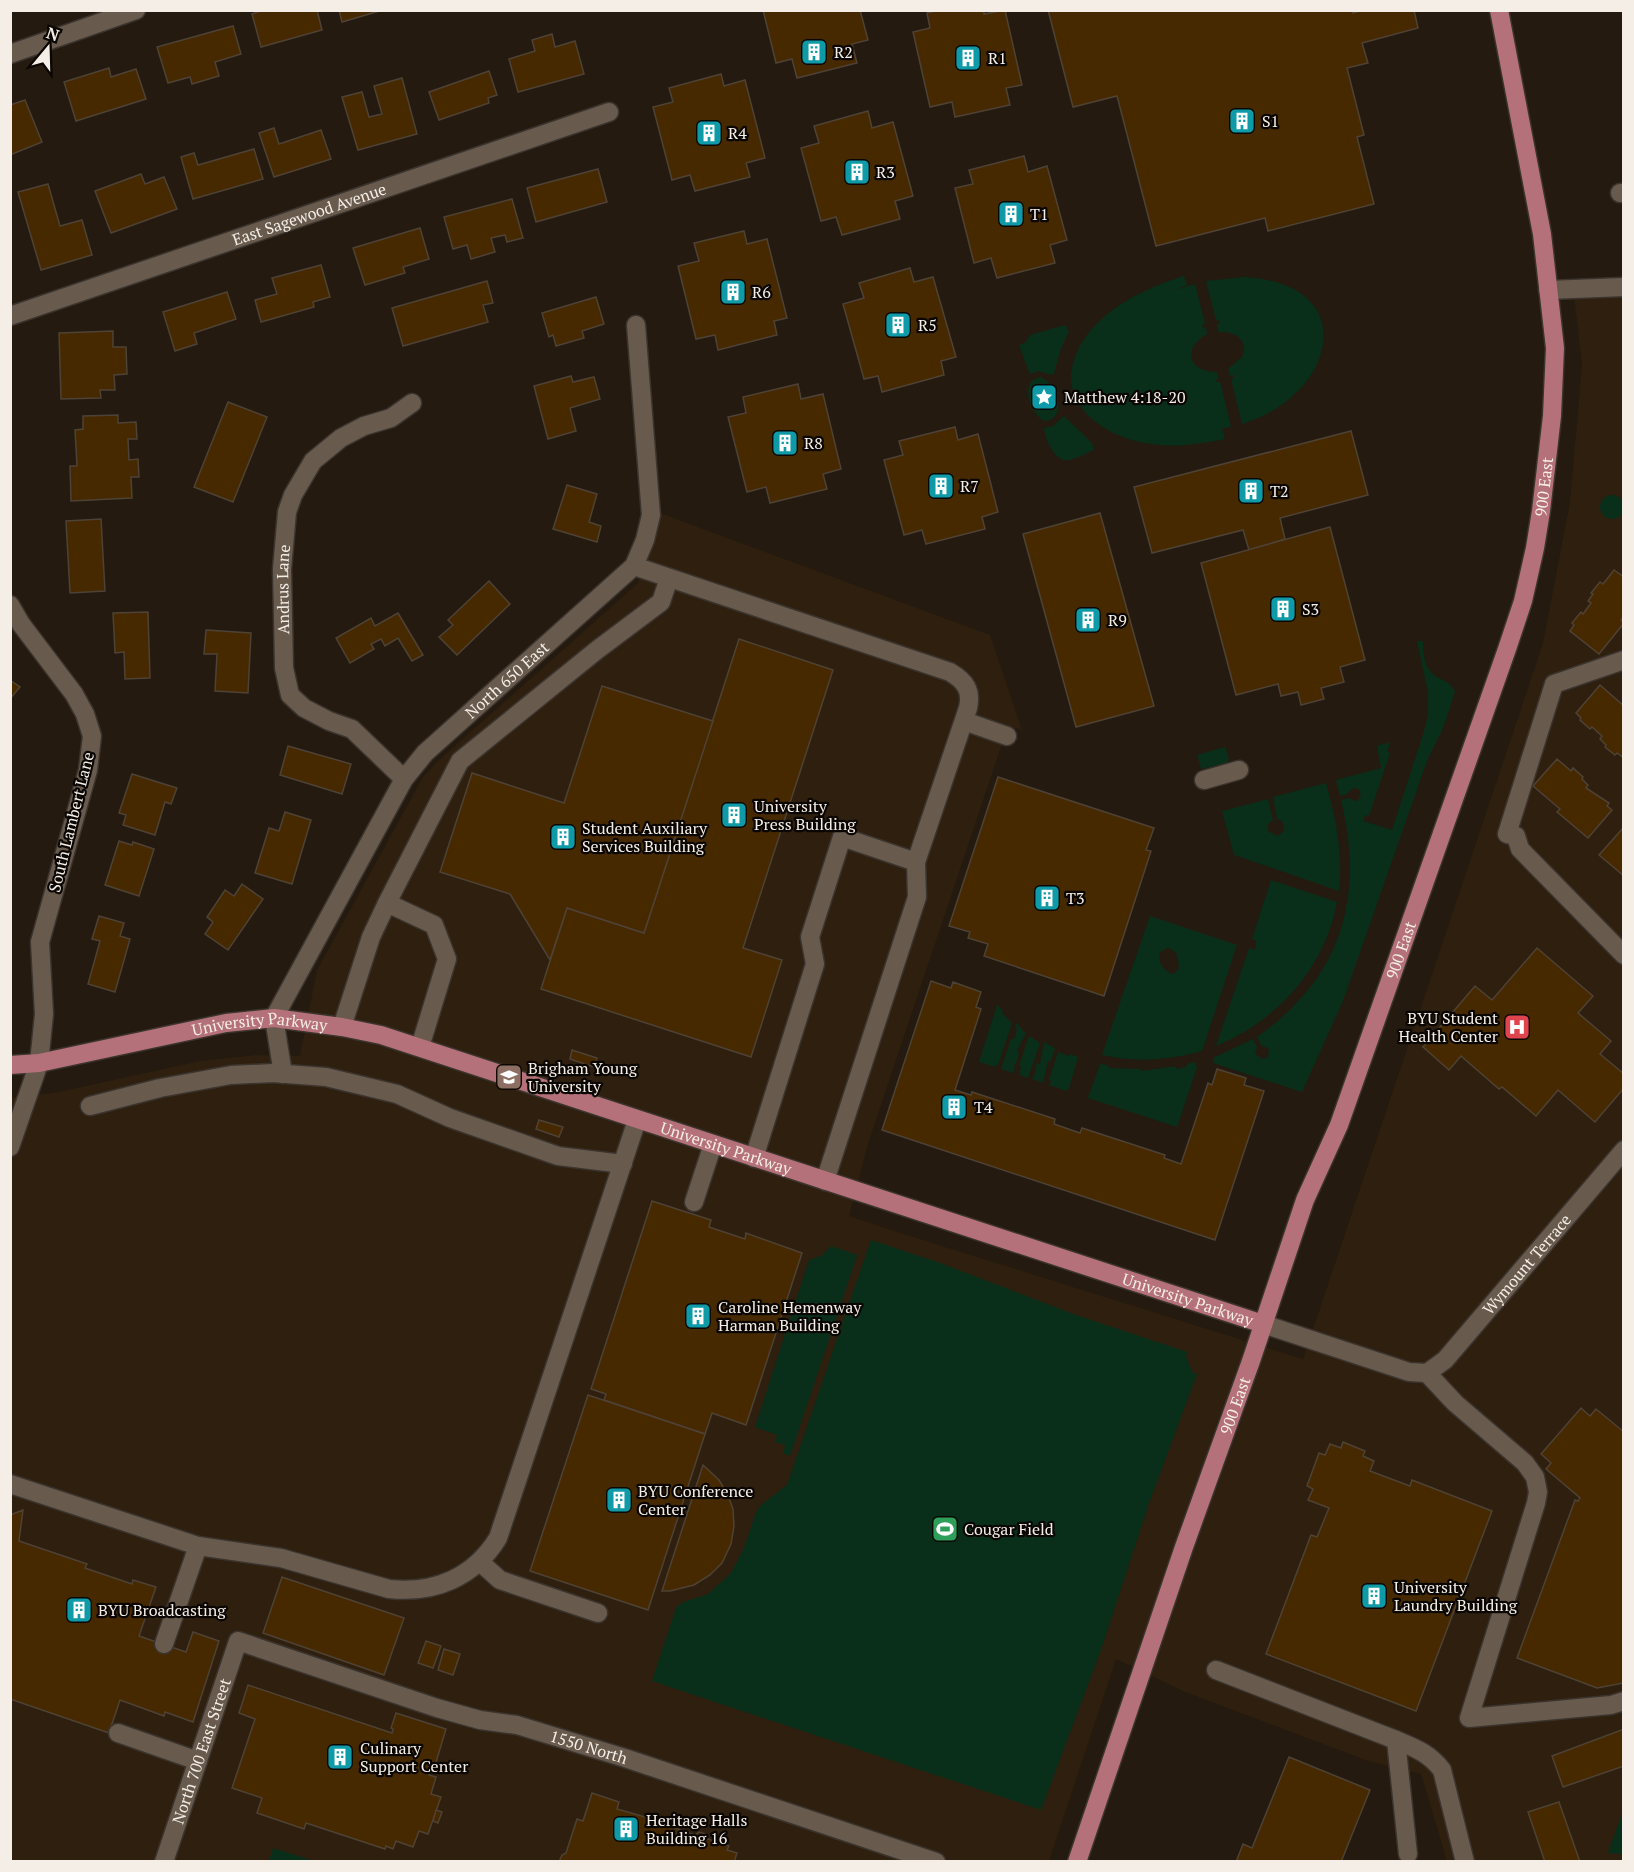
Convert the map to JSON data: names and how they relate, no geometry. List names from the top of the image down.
{
  "streets": {
    "main road": ["900 East", "University Parkway"],
    "street": [
      "East Sagewood Avenue",
      "Andrus Lane",
      "North 650 East",
      "South Lambert Lane",
      "Wymount Terrace",
      "1550 North",
      "North 700 East Street"
    ]
  },
  "crossings": [
    ["900 East", "University Parkway"],
    ["Andrus Lane", "North 650 East"],
    ["North 650 East", "University Parkway"],
    ["South Lambert Lane", "University Parkway"],
    ["University Parkway", "Wymount Terrace"],
    ["1550 North", "North 700 East Street"]
  ],
  "places": {
    "building": [
      "R2",
      "R1",
      "S1",
      "R4",
      "R3",
      "T1",
      "R6",
      "R5",
      "R8",
      "R7",
      "T2",
      "S3",
      "R9",
      "University Press Building",
      "Student Auxiliary Services Building",
      "T3",
      "T4",
      "Caroline Hemenway Harman Building",
      "BYU Conference Center",
      "University Laundry Building",
      "BYU Broadcasting",
      "Culinary Support Center",
      "Heritage Halls Building 16"
    ],
    "place": ["Matthew 4:18-20"],
    "hospital": ["BYU Student Health Center"],
    "school or university": ["Brigham Young University"],
    "sports": ["Cougar Field"]
  },
  "north": "top"
}
